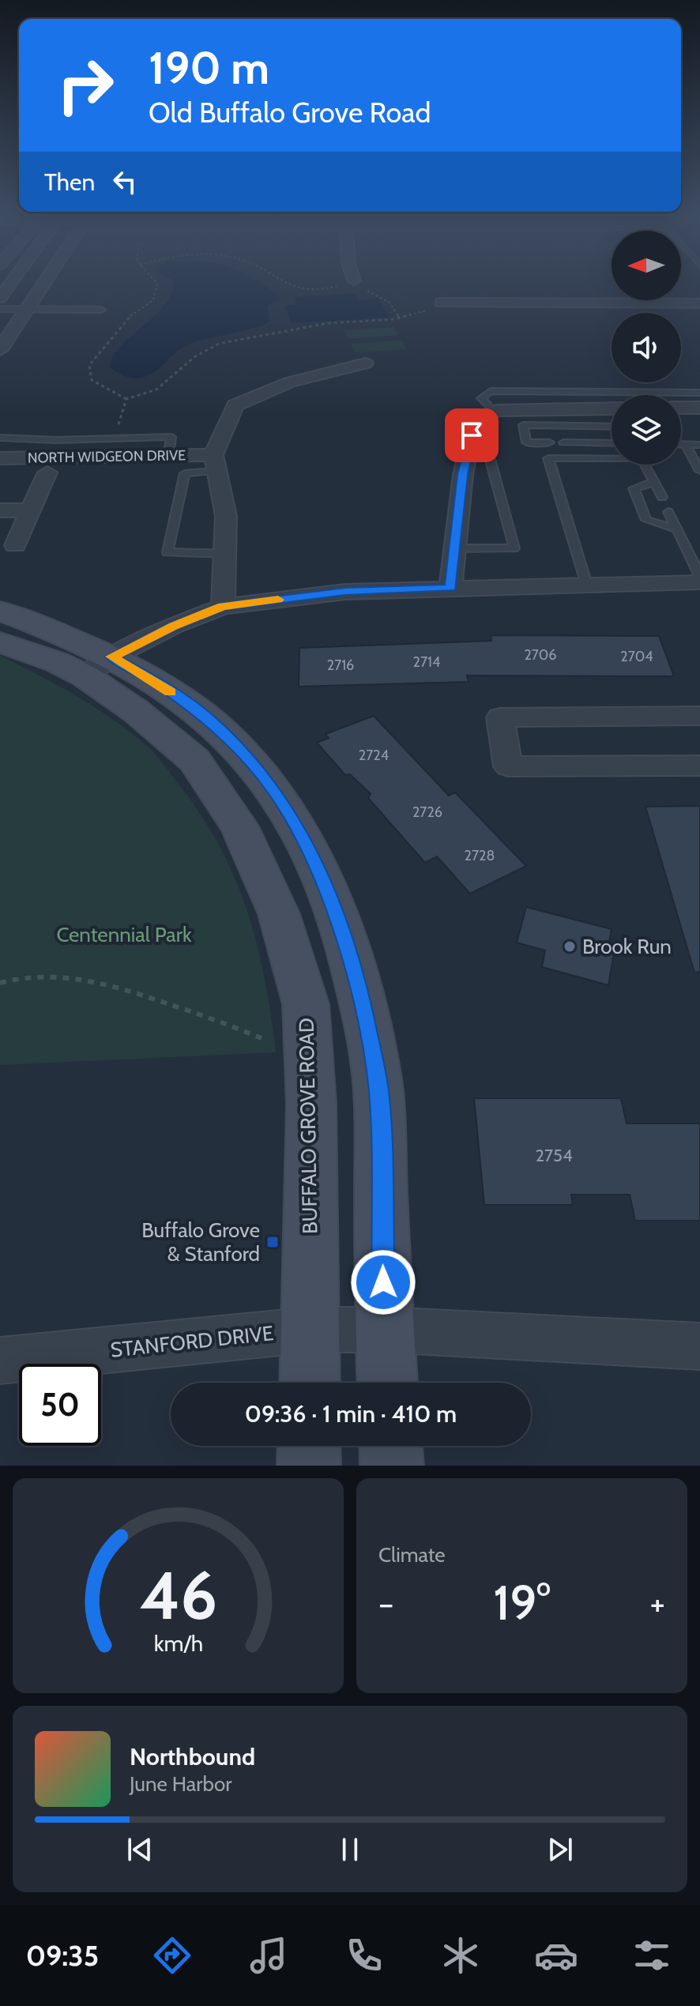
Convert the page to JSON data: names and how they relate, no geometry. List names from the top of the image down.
{
  "streets": {
    "main road": ["BUFFALO GROVE ROAD"],
    "street": ["NORTH WIDGEON DRIVE", "STANFORD DRIVE"]
  },
  "crossings": [
    ["BUFFALO GROVE ROAD", "STANFORD DRIVE"]
  ],
  "parks": ["Centennial Park"],
  "places": {
    "other": ["Brook Run"],
    "transit": ["Buffalo Grove & Stanford"]
  },
  "house_numbers": [
    "2706",
    "2704",
    "2714",
    "2716",
    "2724",
    "2726",
    "2728",
    "2754"
  ],
  "north": "left",
  "page": {
    "turn": ["190 m", "Old Buffalo Grove Road"],
    "then": "Then",
    "limit": "50",
    "trip": "09:36 · 1 min · 410 m",
    "tile": "Climate",
    "heat": ["−", "19°", "+"],
    "song": ["Northbound", "June Harbor"],
    "tabs": "09:35",
    "gauge": ["46", "km/h"]
  }
}
